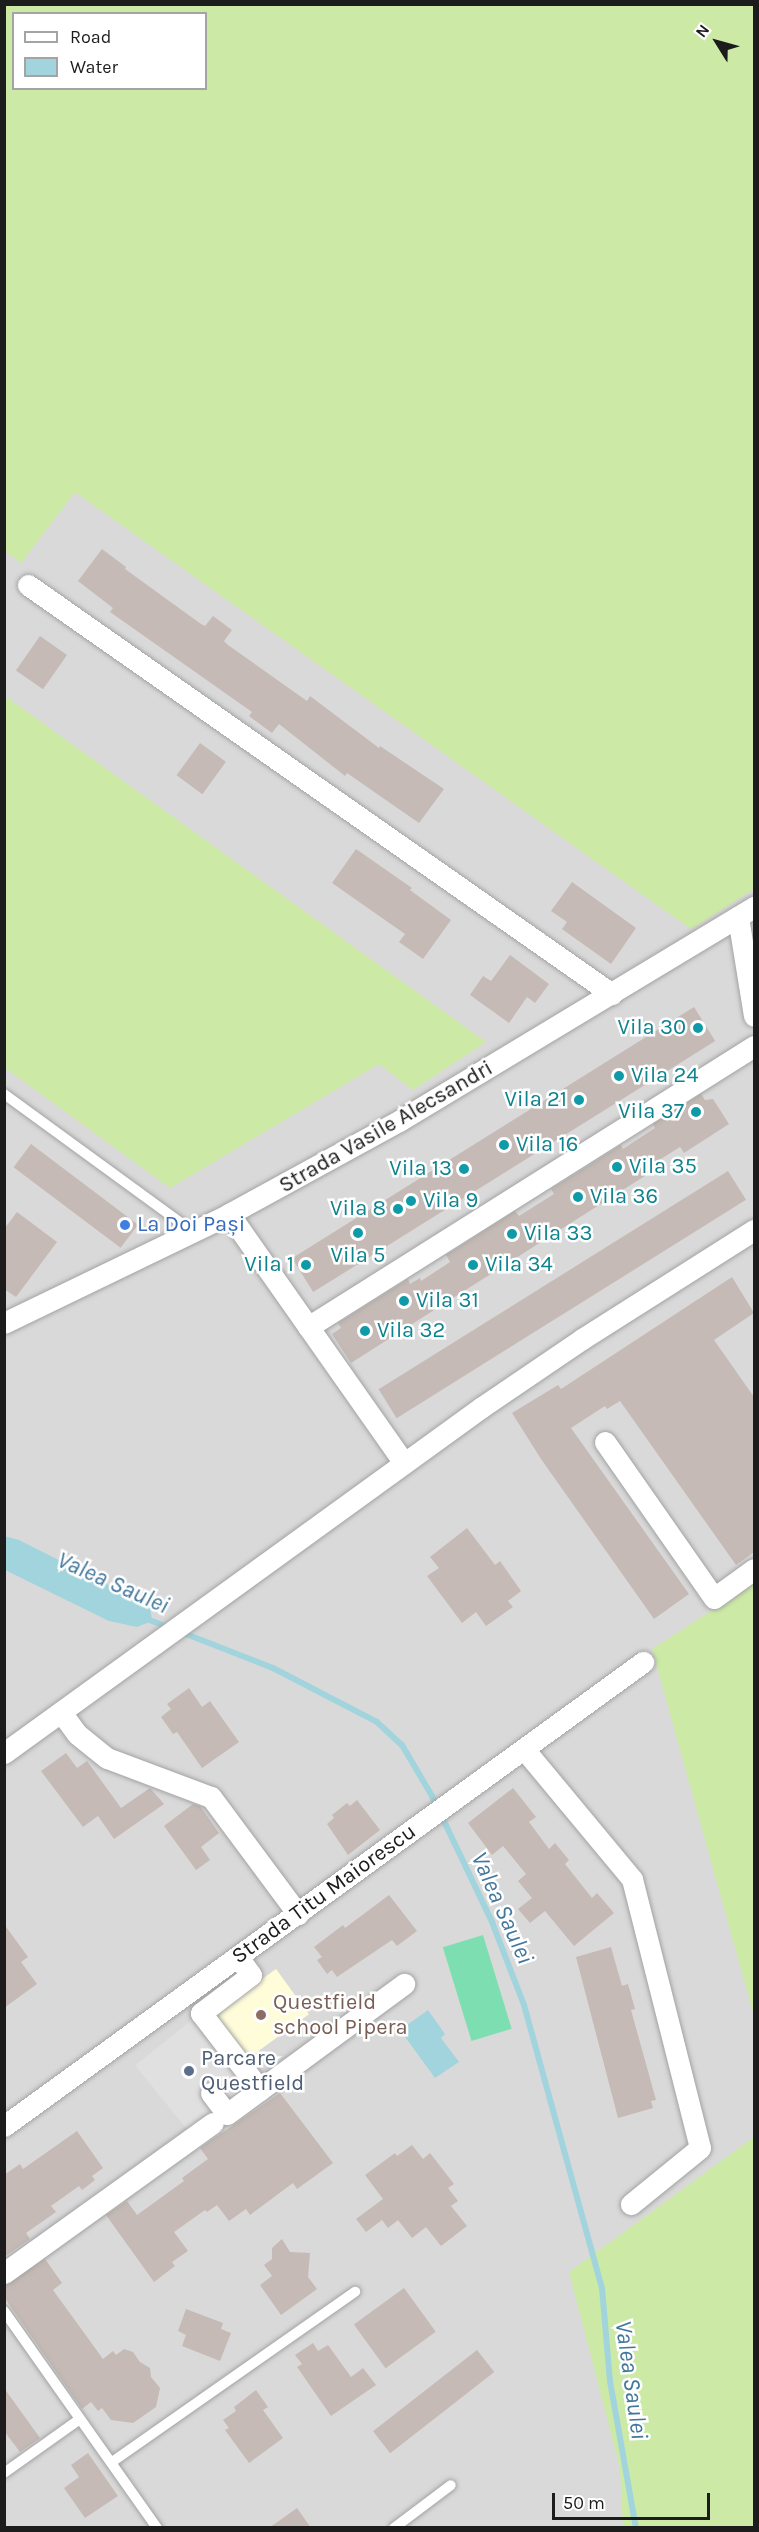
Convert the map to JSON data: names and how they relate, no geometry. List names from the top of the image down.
{
  "streets": {
    "street": ["Strada Vasile Alecsandri", "Strada Titu Maiorescu"]
  },
  "water": ["Valea Saulei"],
  "places": [
    "Vila 30",
    "Vila 24",
    "Vila 21",
    "Vila 37",
    "Vila 16",
    "Vila 35",
    "Vila 13",
    "Vila 36",
    "Vila 9",
    "Vila 8",
    "La Doi Pași",
    "Vila 5",
    "Vila 33",
    "Vila 1",
    "Vila 34",
    "Vila 31",
    "Vila 32",
    "Questfield school Pipera",
    "Parcare Questfield"
  ],
  "legend": ["Road", "Water"],
  "scale_bar": "50 m",
  "north": "top left"
}
